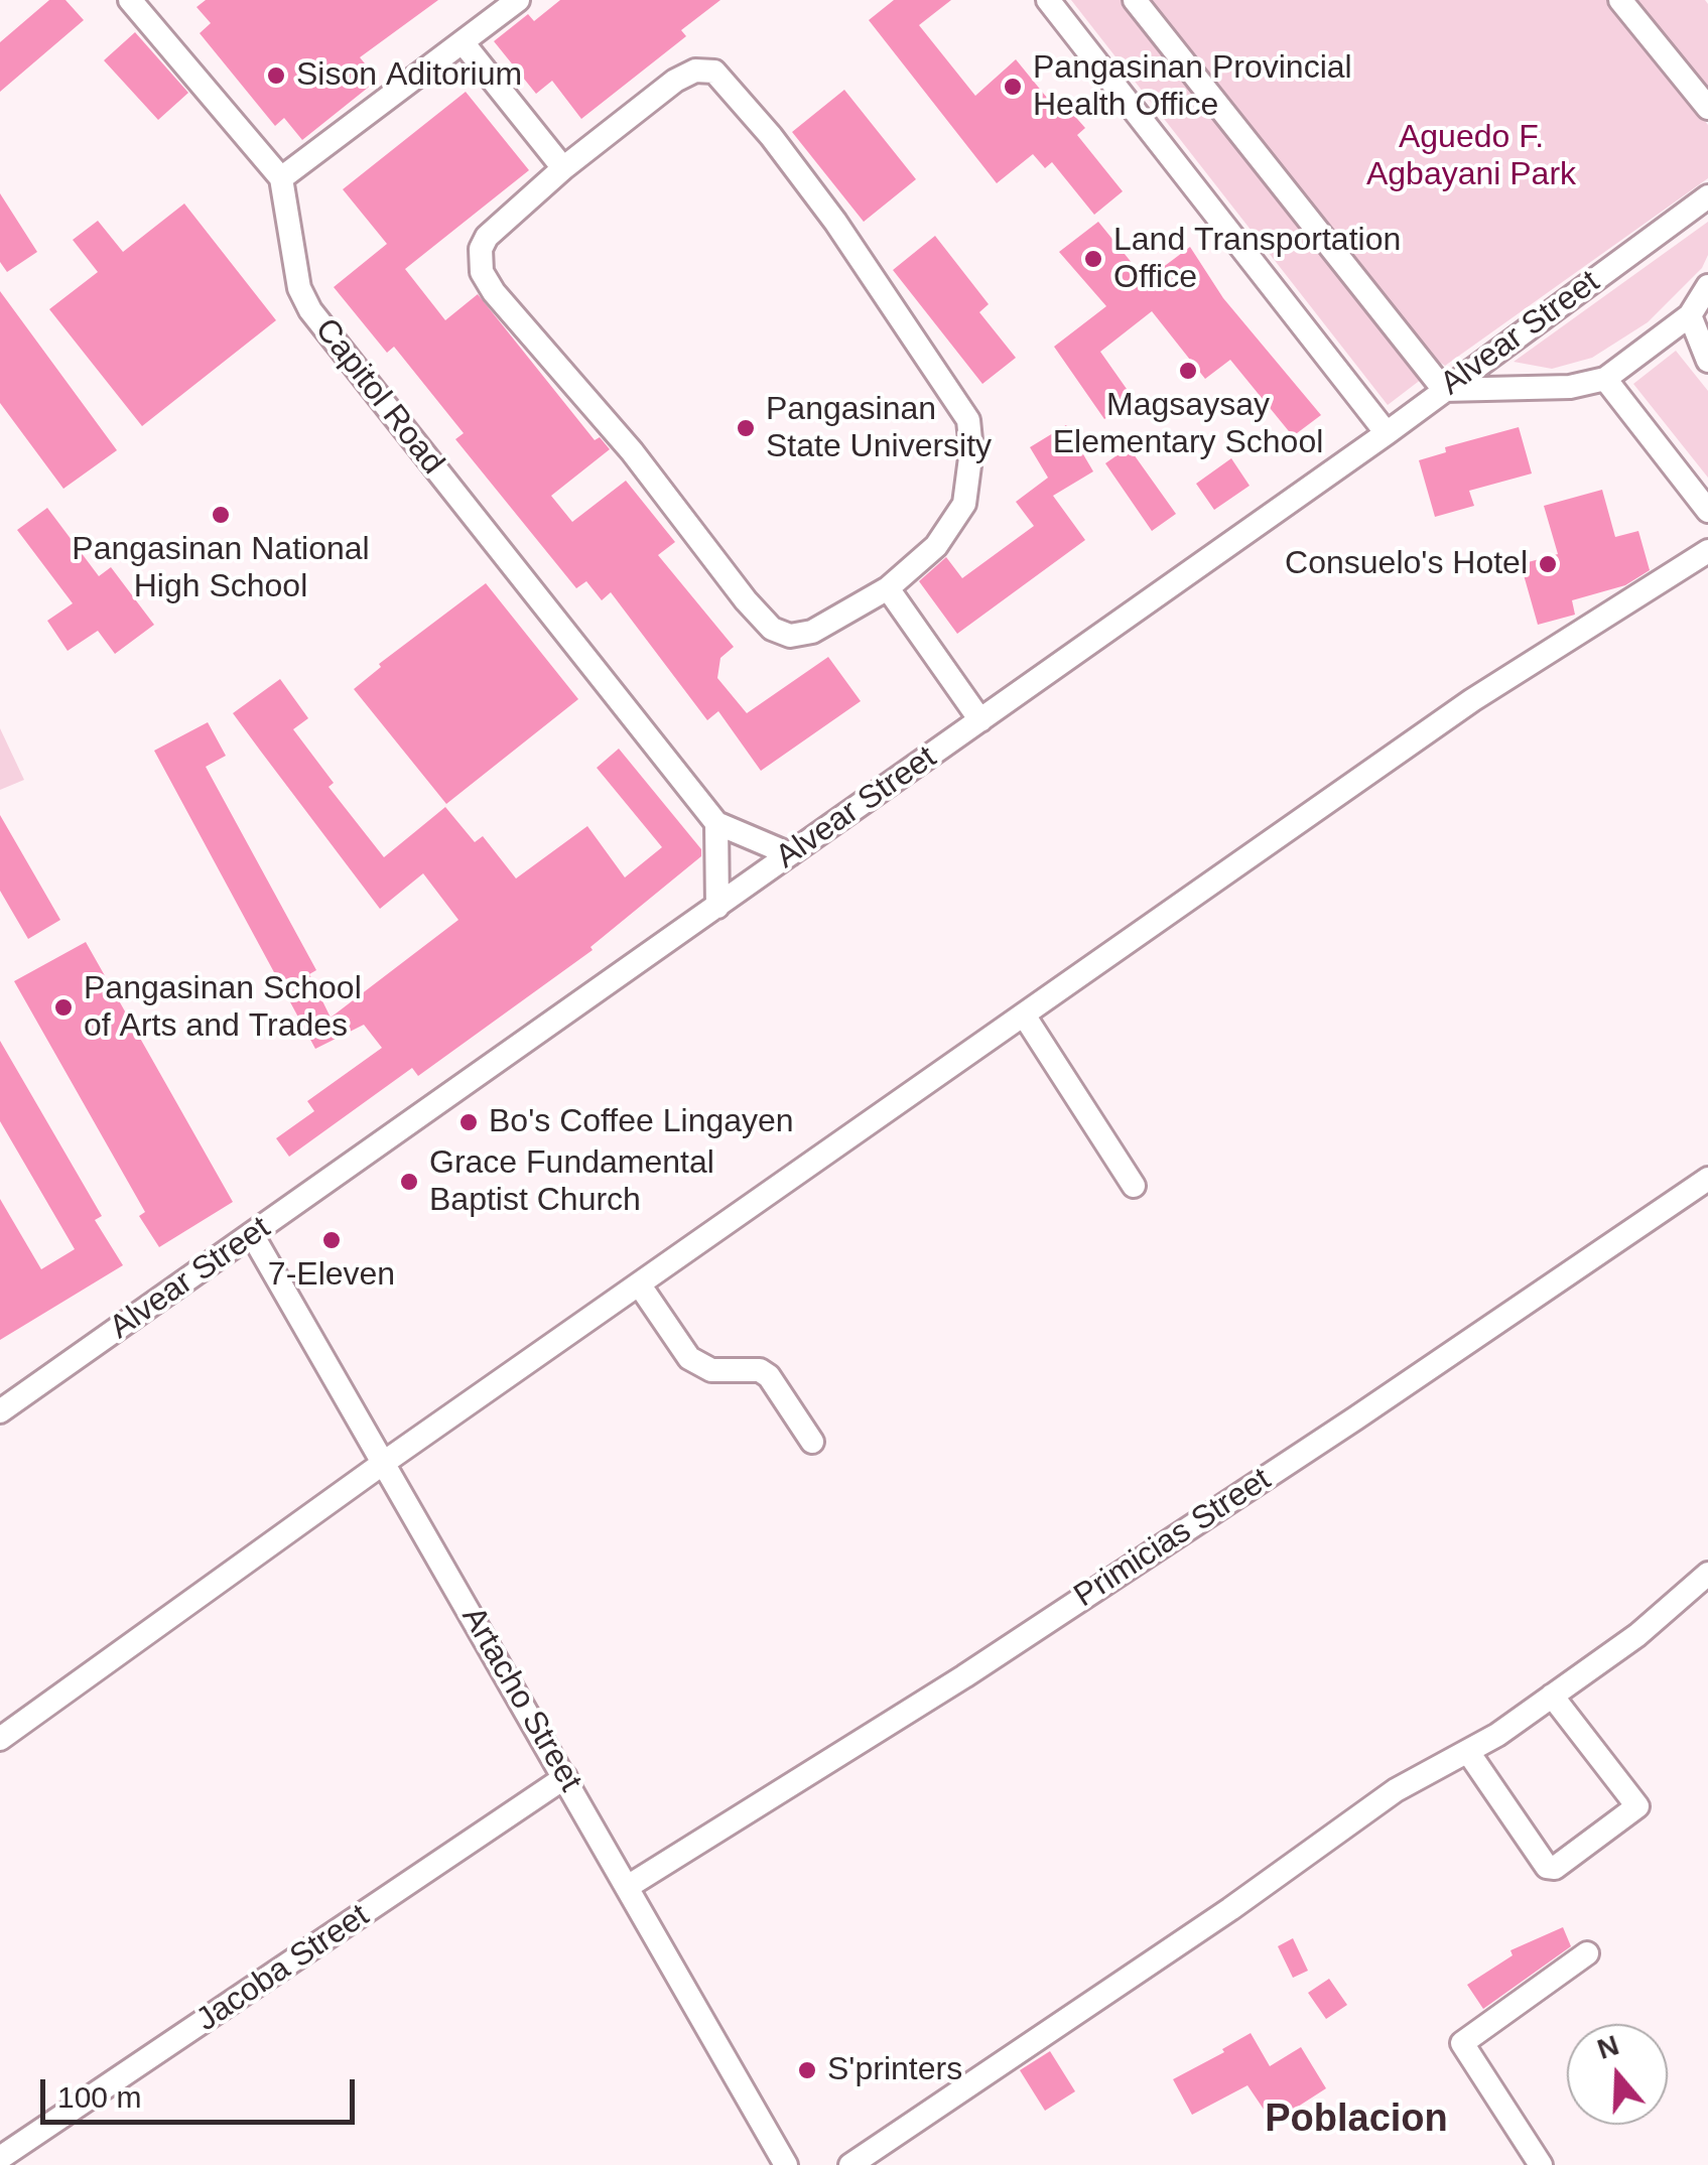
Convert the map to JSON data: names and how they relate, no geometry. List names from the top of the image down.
{
  "streets": {
    "street": [
      "Alvear Street",
      "Capitol Road",
      "Primicias Street",
      "Artacho Street",
      "Jacoba Street"
    ]
  },
  "crossings": [
    ["Alvear Street", "Capitol Road"],
    ["Alvear Street", "Artacho Street"],
    ["Primicias Street", "Artacho Street"],
    ["Artacho Street", "Jacoba Street"]
  ],
  "districts": ["Poblacion"],
  "parks": ["Aguedo F. Agbayani Park"],
  "places": [
    "Sison Aditorium",
    "Pangasinan Provincial Health Office",
    "Land Transportation Office",
    "Magsaysay Elementary School",
    "Pangasinan State University",
    "Pangasinan National High School",
    "Consuelo's Hotel",
    "Pangasinan School of Arts and Trades",
    "Bo's Coffee Lingayen",
    "Grace Fundamental Baptist Church",
    "7-Eleven",
    "S'printers"
  ],
  "scale_bar": "100 m",
  "north": "top"
}
